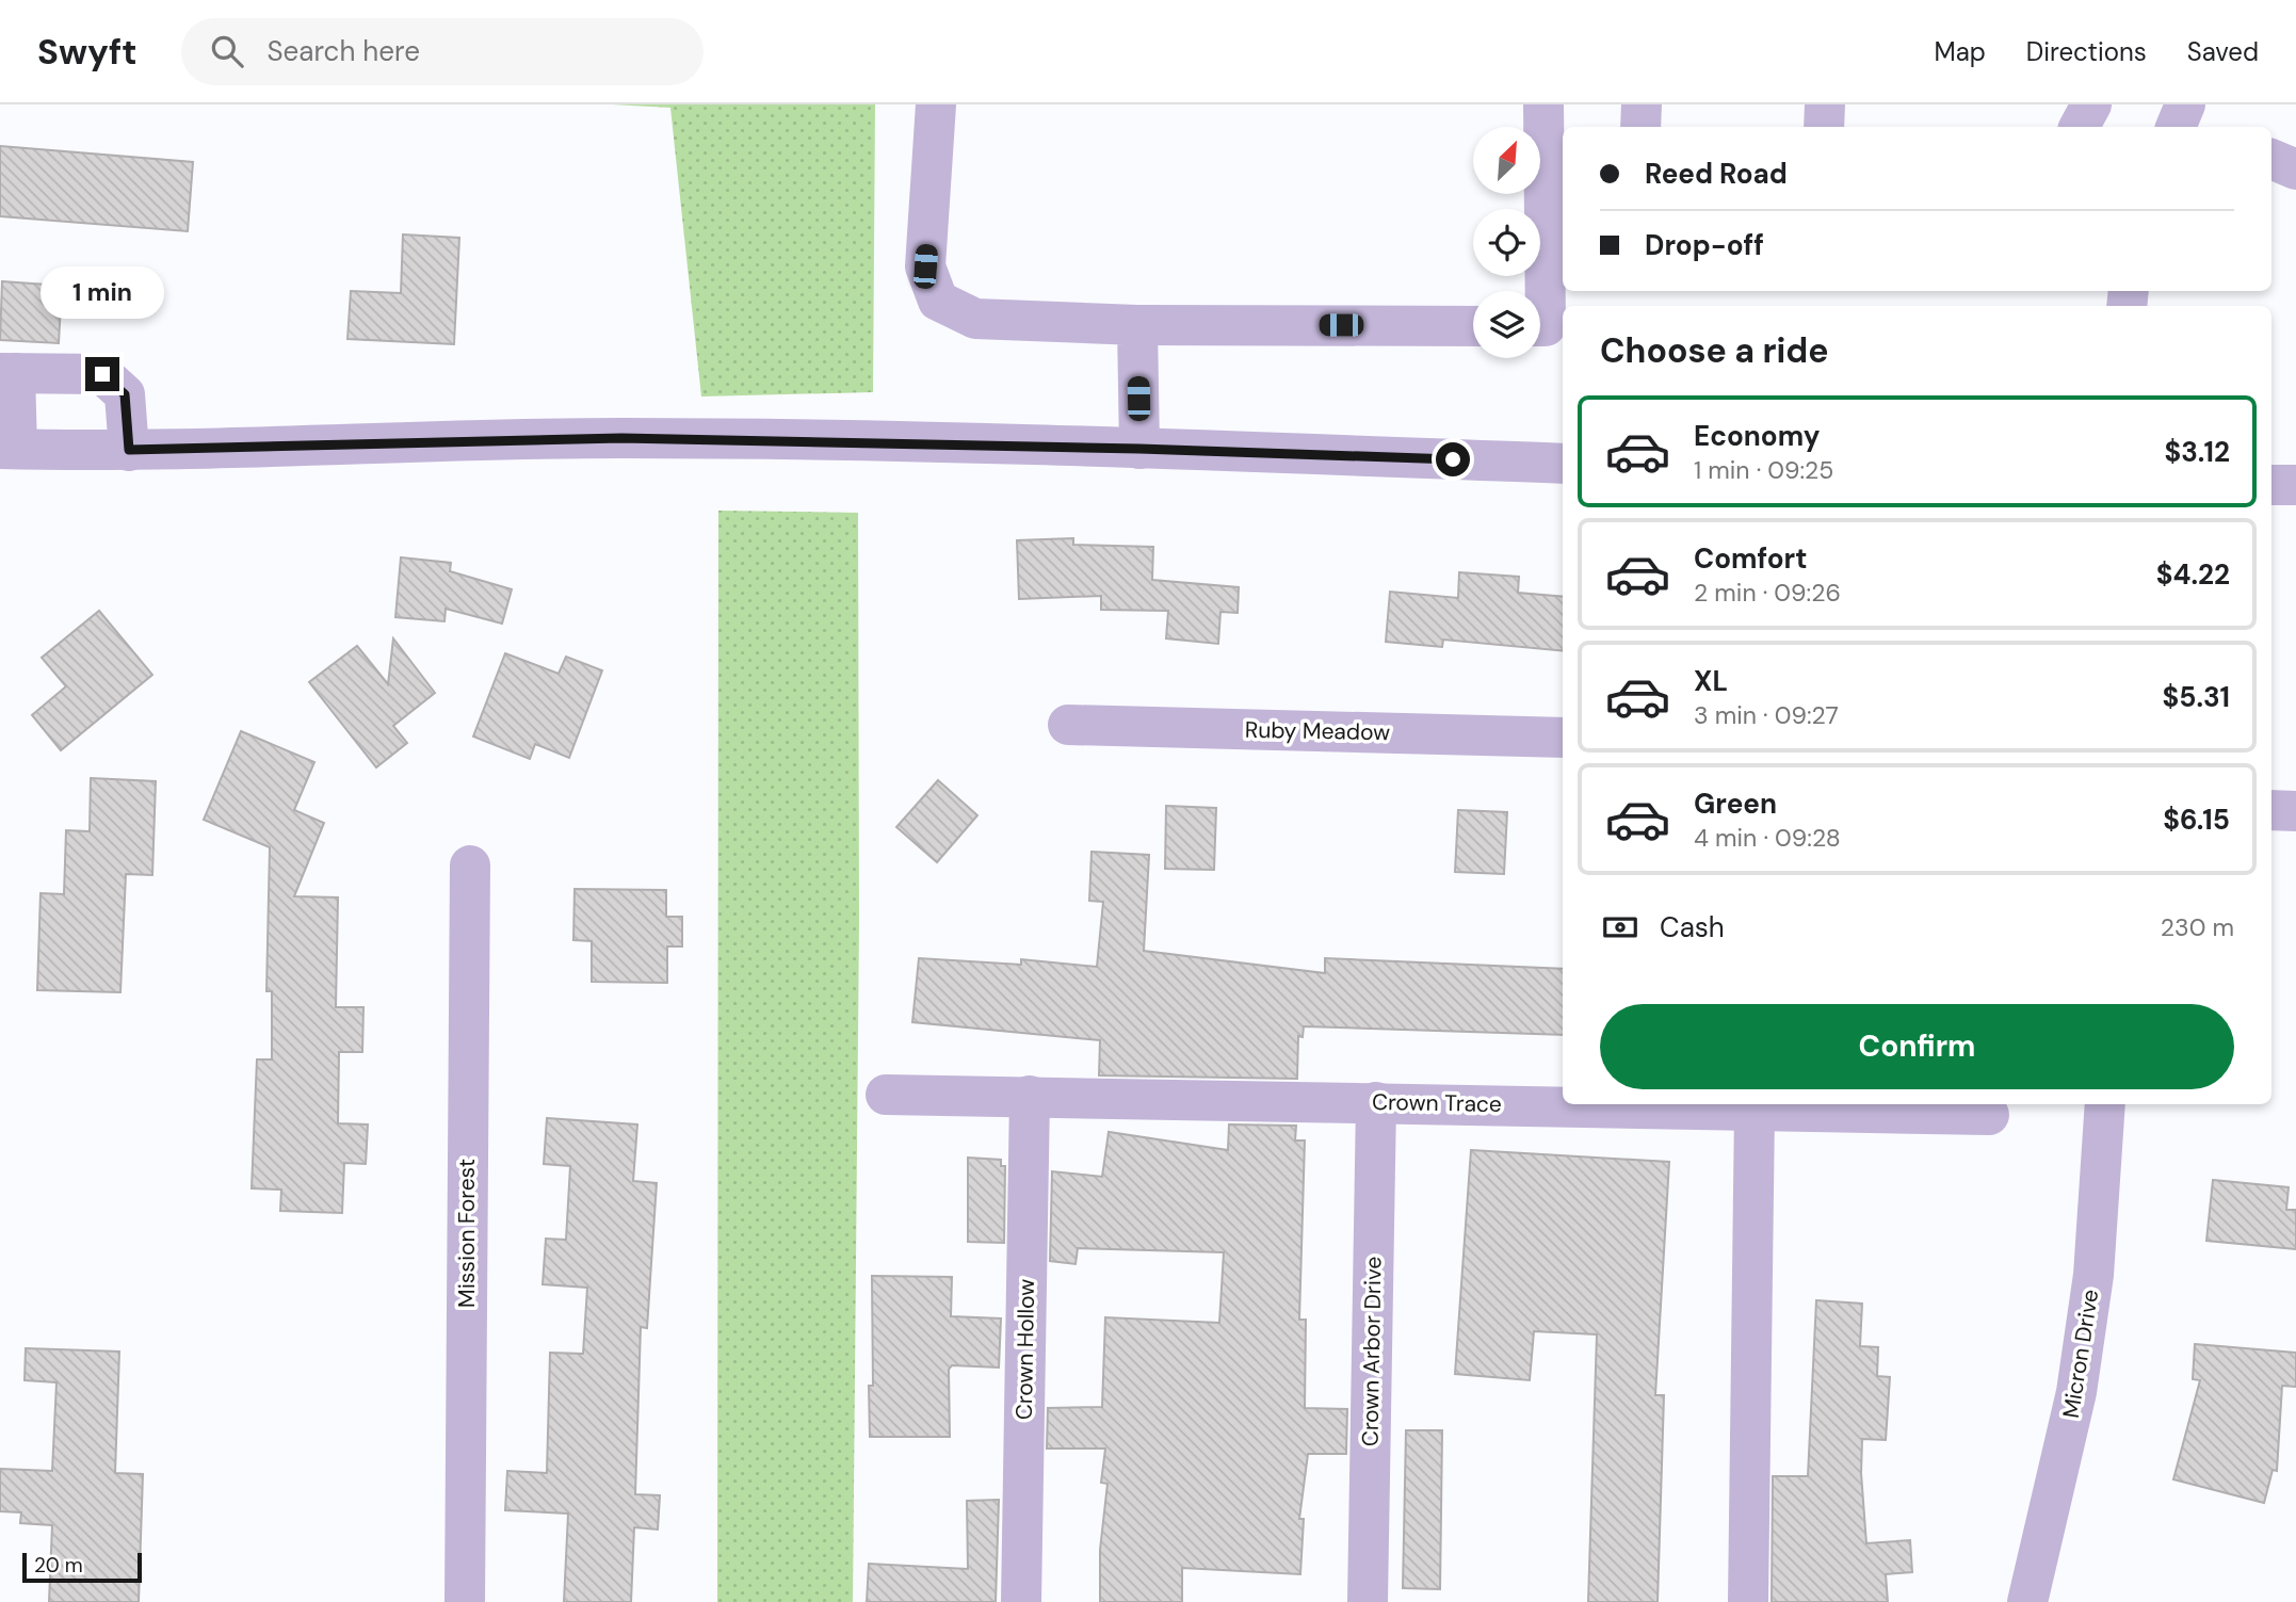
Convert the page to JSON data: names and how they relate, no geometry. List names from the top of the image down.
{
  "streets": {
    "street": [
      "Ruby Meadow",
      "Crown Trace",
      "Mission Forest",
      "Crown Hollow",
      "Crown Arbor Drive",
      "Micron Drive"
    ]
  },
  "crossings": [
    ["Crown Trace", "Crown Hollow"],
    ["Crown Trace", "Crown Arbor Drive"]
  ],
  "scale_bar": "20 m",
  "north": "top right",
  "page": {
    "header": "Swyft",
    "search": "Search here",
    "nav": ["Map", "Directions", "Saved"],
    "banner": ["Reed Road", "Drop-off"],
    "bubble": "1 min",
    "heading": "Choose a ride",
    "list": [
      {
        "name": "Economy",
        "note": "1 min · 09:25",
        "value": "$3.12"
      },
      {
        "name": "Comfort",
        "note": "2 min · 09:26",
        "value": "$4.22"
      },
      {
        "name": "XL",
        "note": "3 min · 09:27",
        "value": "$5.31"
      },
      {
        "name": "Green",
        "note": "4 min · 09:28",
        "value": "$6.15"
      }
    ],
    "pay": ["Cash", "230 m"],
    "buttons": "Confirm",
    "scale": "20 m"
  }
}
